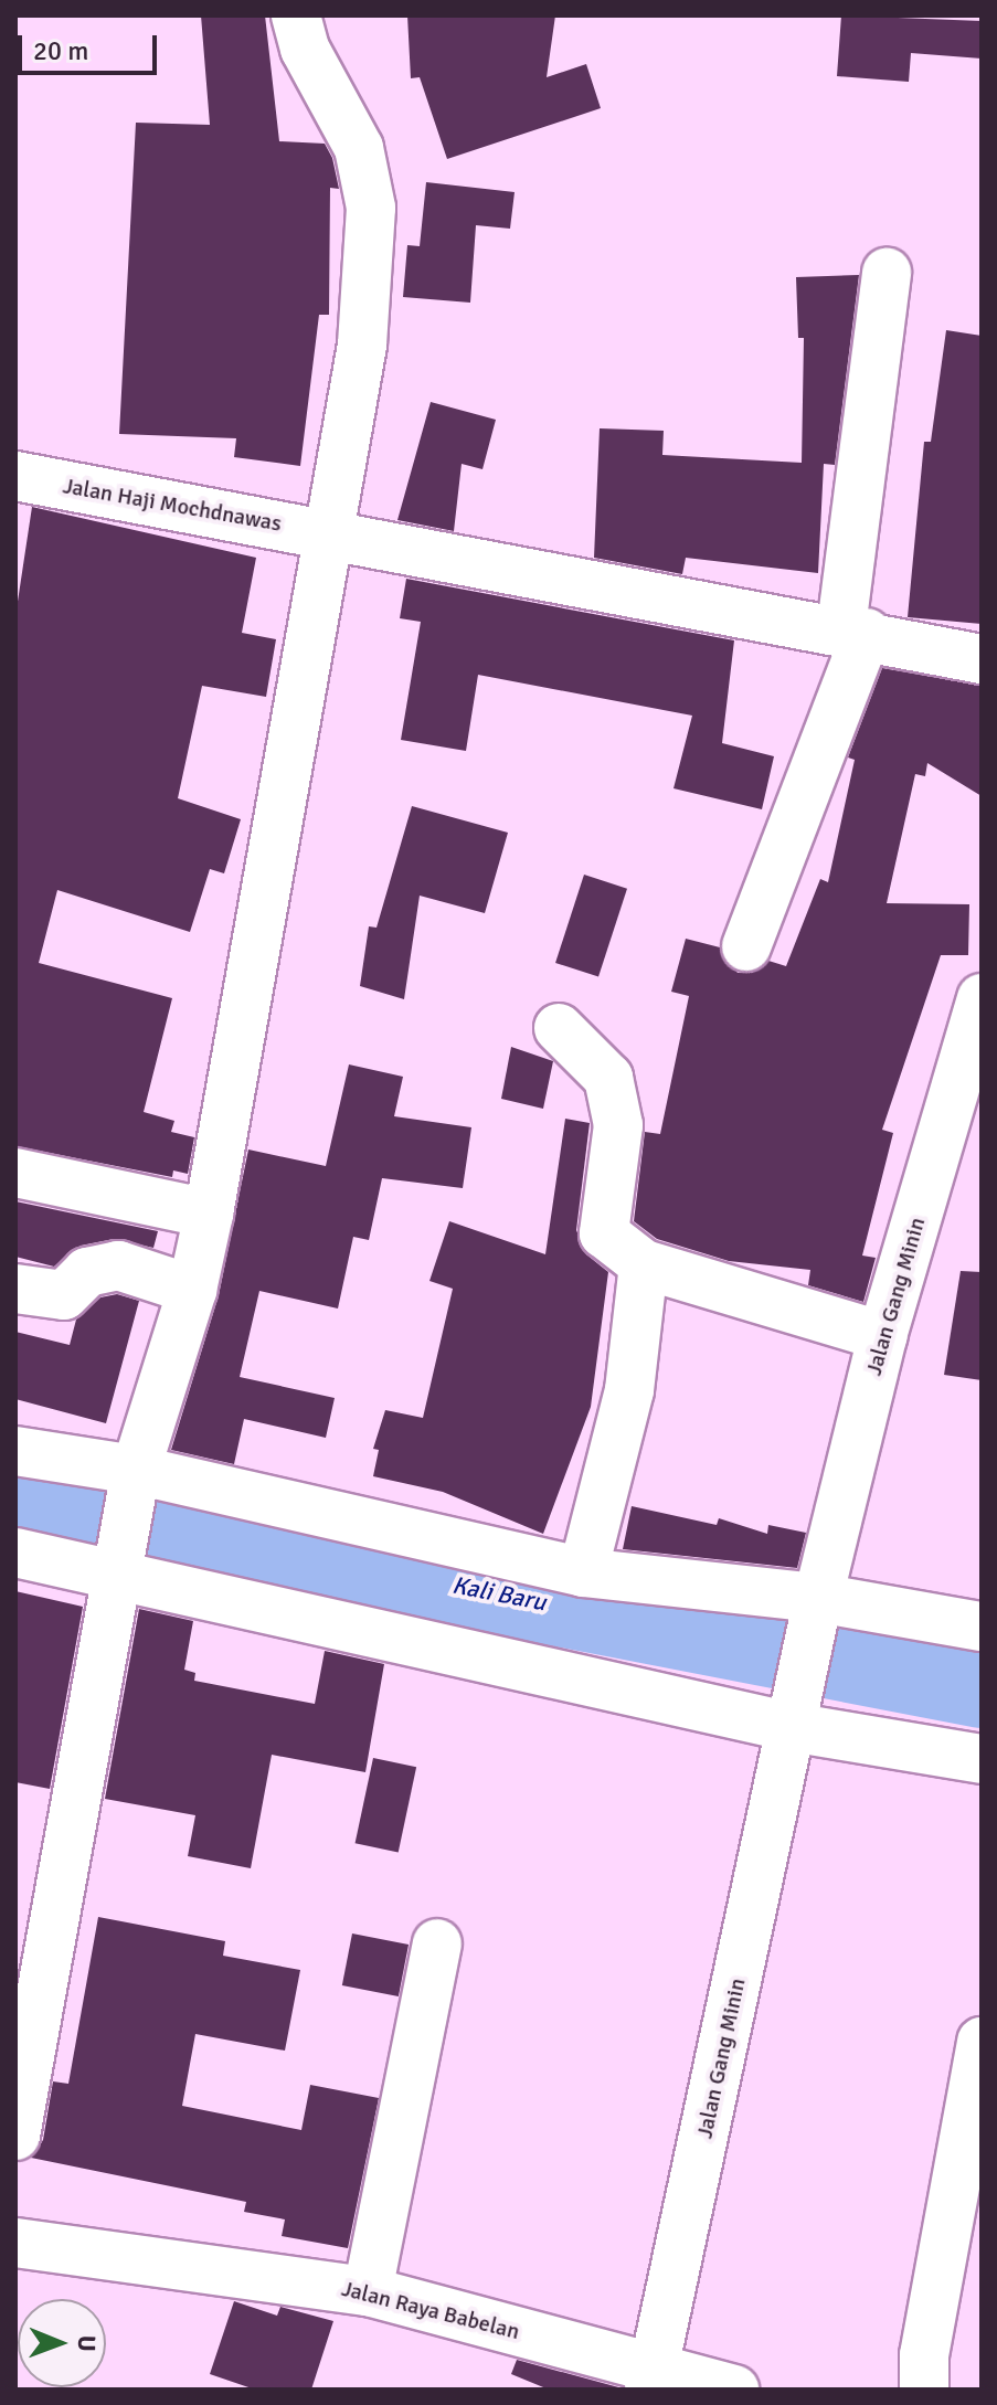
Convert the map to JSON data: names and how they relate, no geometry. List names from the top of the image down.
{
  "streets": {
    "street": ["Jalan Haji Mochdnawas", "Jalan Gang Minin", "Jalan Raya Babelan"]
  },
  "crossings": [
    ["Jalan Gang Minin", "Jalan Raya Babelan"]
  ],
  "water": ["Kali Baru"],
  "scale_bar": "20 m",
  "north": "right"
}
